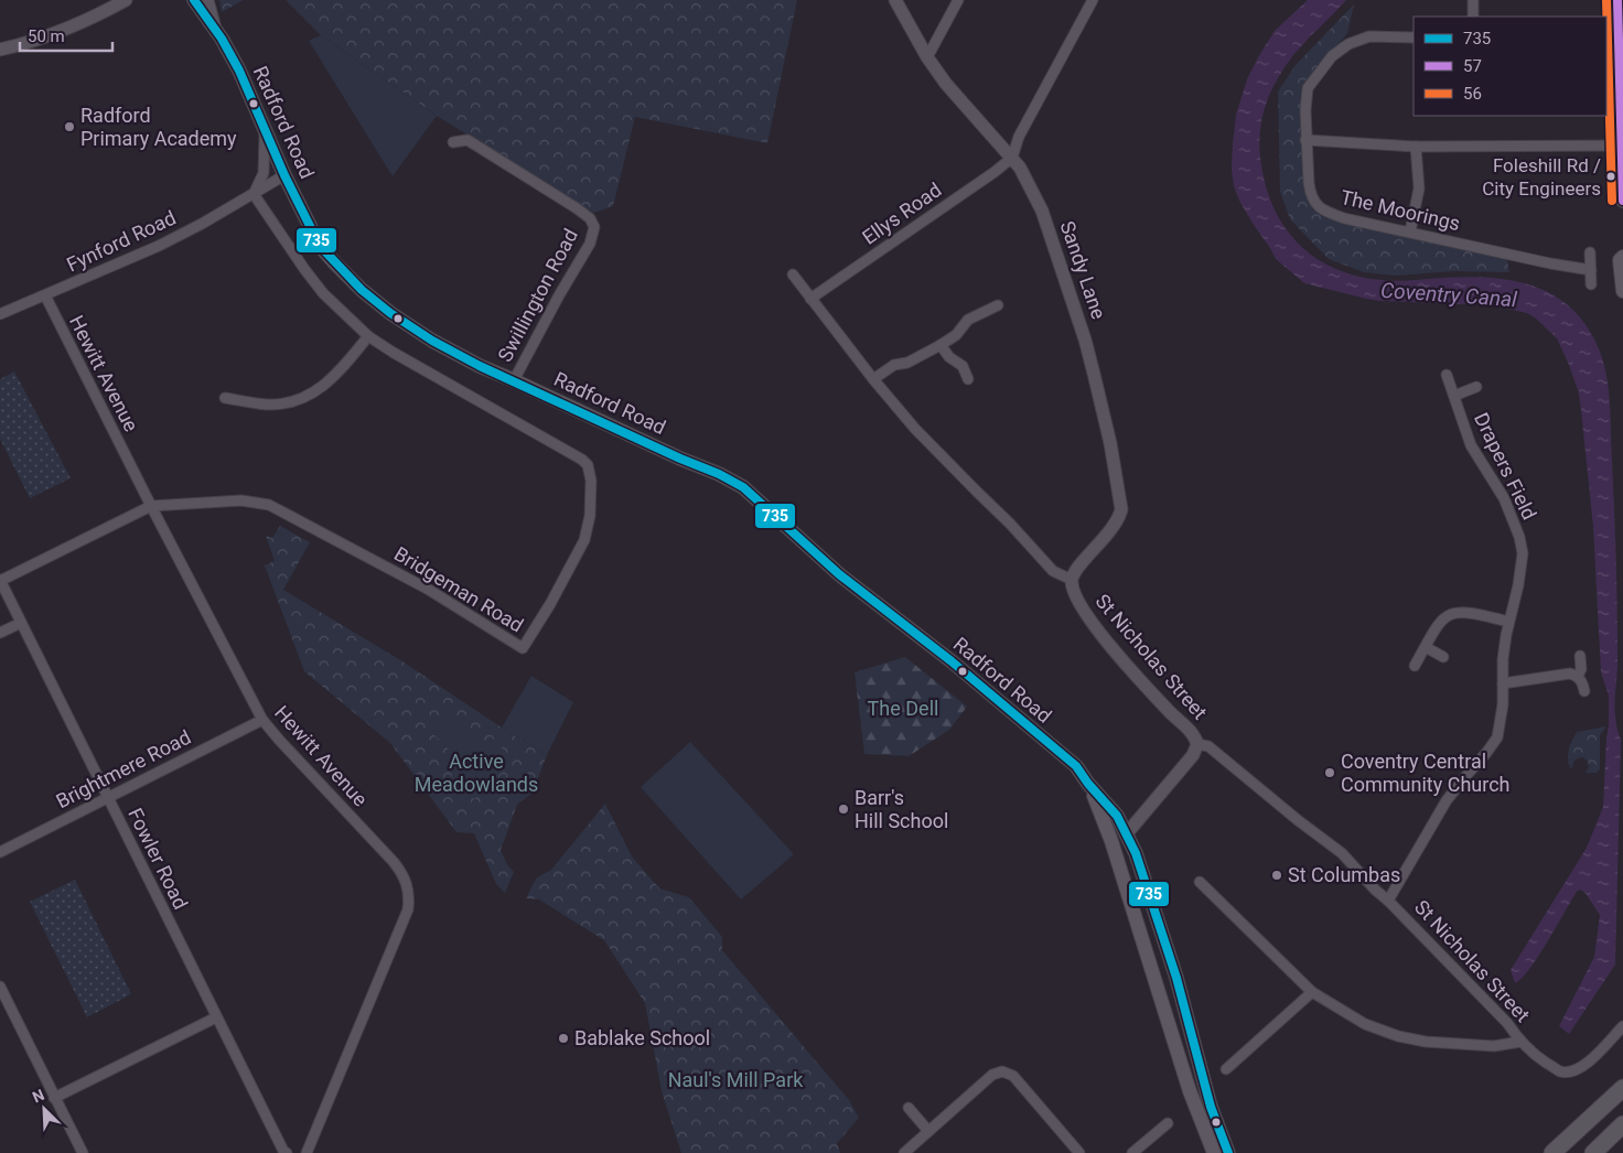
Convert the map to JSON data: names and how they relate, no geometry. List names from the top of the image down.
{
  "streets": {
    "main road": ["Radford Road"],
    "street": [
      "The Moorings",
      "Ellys Road",
      "Fynford Road",
      "Sandy Lane",
      "Swillington Road",
      "Hewitt Avenue",
      "Drapers Field",
      "Bridgeman Road",
      "St Nicholas Street",
      "Brightmere Road",
      "Fowler Road"
    ]
  },
  "crossings": [
    ["Radford Road", "Fynford Road"],
    ["Radford Road", "Swillington Road"],
    ["Ellys Road", "Sandy Lane"],
    ["Fynford Road", "Hewitt Avenue"],
    ["Fynford Road", "Bridgeman Road"],
    ["Sandy Lane", "St Nicholas Street"],
    ["Hewitt Avenue", "Bridgeman Road"],
    ["Hewitt Avenue", "Brightmere Road"],
    ["Drapers Field", "St Nicholas Street"],
    ["Brightmere Road", "Fowler Road"]
  ],
  "water": ["Coventry Canal"],
  "parks": ["The Dell", "Active Meadowlands", "Naul's Mill Park"],
  "places": [
    "Radford Primary Academy",
    "Foleshill Rd / City Engineers",
    "Coventry Central Community Church",
    "Barr's Hill School",
    "St Columbas",
    "Bablake School"
  ],
  "lines": ["transit line 735", "transit line 57", "transit line 56"],
  "legend": ["735", "57", "56"],
  "scale_bar": "50 m",
  "north": "top left"
}
